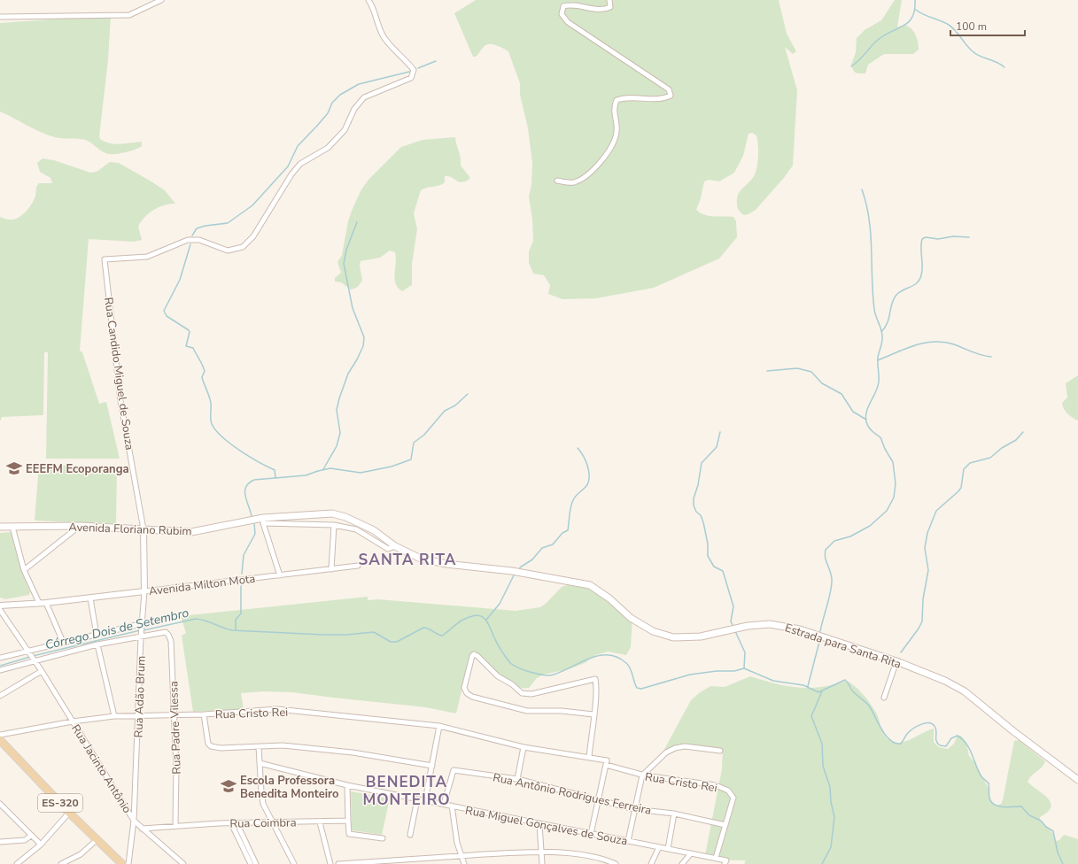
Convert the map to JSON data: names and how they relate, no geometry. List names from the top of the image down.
{
  "streets": {
    "main road": ["Avenida Floriano Rubim", "Estrada para Santa Rita", "ES-320"],
    "street": [
      "Rua Candido Miguel de Souza",
      "Avenida Milton Mota",
      "Rua Adão Brum",
      "Rua Cristo Rei",
      "Rua Padre Vilessa",
      "Rua Jacinto Antônio",
      "Rua Antônio Rodrigues Ferreira",
      "Rua Coimbra",
      "Rua Miguel Gonçalves de Souza"
    ]
  },
  "crossings": [
    ["Rua Candido Miguel de Souza", "Avenida Floriano Rubim"],
    ["Rua Candido Miguel de Souza", "Rua Adão Brum"],
    ["Avenida Floriano Rubim", "Estrada para Santa Rita"],
    ["Avenida Floriano Rubim", "Rua Adão Brum"],
    ["Avenida Milton Mota", "Rua Adão Brum"],
    ["Rua Adão Brum", "Rua Cristo Rei"],
    ["Rua Adão Brum", "Rua Padre Vilessa"],
    ["Rua Adão Brum", "Rua Jacinto Antônio"],
    ["Rua Cristo Rei", "Rua Padre Vilessa"],
    ["Rua Cristo Rei", "Rua Jacinto Antônio"],
    ["Rua Cristo Rei", "Rua Antônio Rodrigues Ferreira"],
    ["Rua Cristo Rei", "Rua Miguel Gonçalves de Souza"],
    ["Rua Padre Vilessa", "Rua Coimbra"],
    ["Rua Jacinto Antônio", "Rua Coimbra"],
    ["Rua Antônio Rodrigues Ferreira", "Rua Miguel Gonçalves de Souza"]
  ],
  "districts": ["SANTA RITA", "BENEDITA MONTEIRO"],
  "water": ["Córrego Dois de Setembro"],
  "places": {
    "school or university": ["EEEFM Ecoporanga", "Escola Professora Benedita Monteiro"]
  },
  "scale_bar": "100 m"
}
